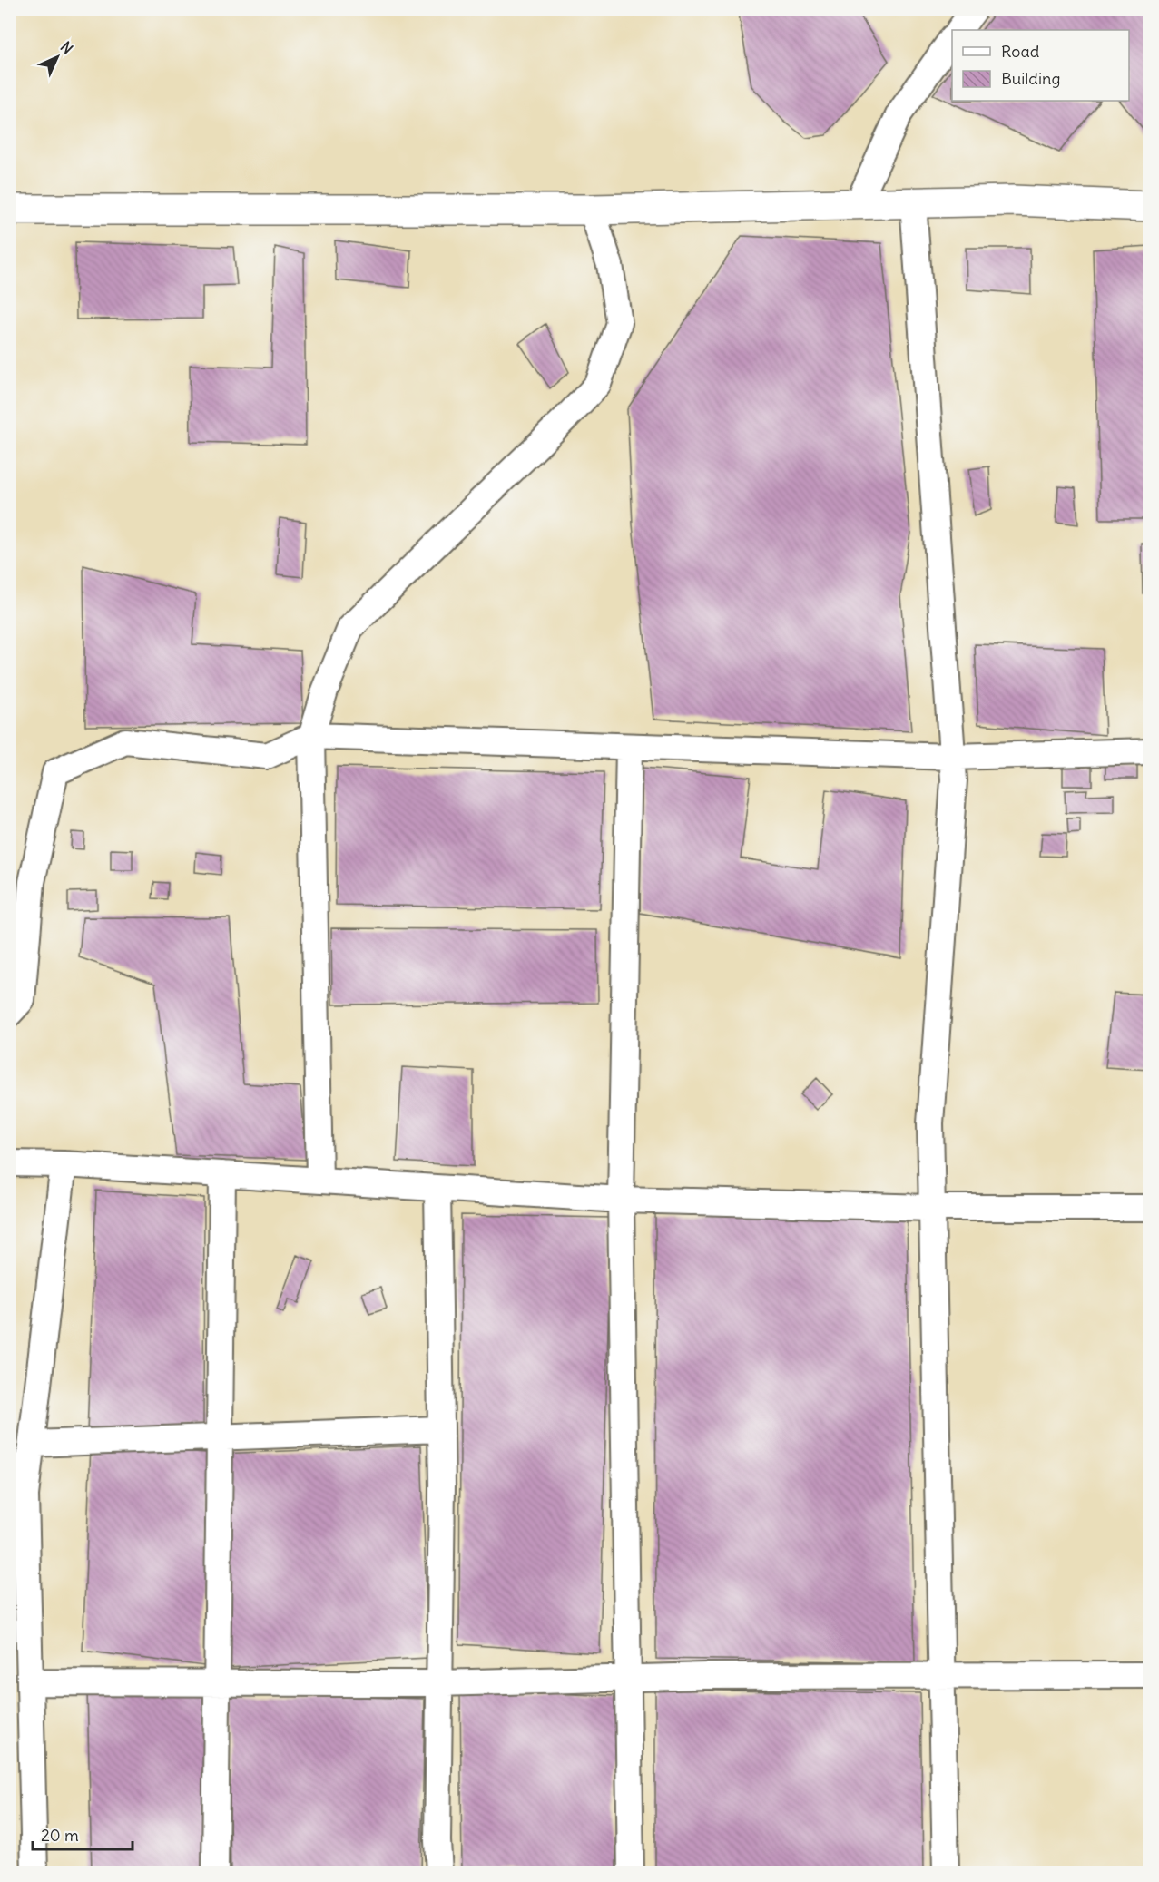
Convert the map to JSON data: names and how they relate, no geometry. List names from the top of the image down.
{
  "legend": ["Road", "Building"],
  "scale_bar": "20 m",
  "north": "top right"
}
